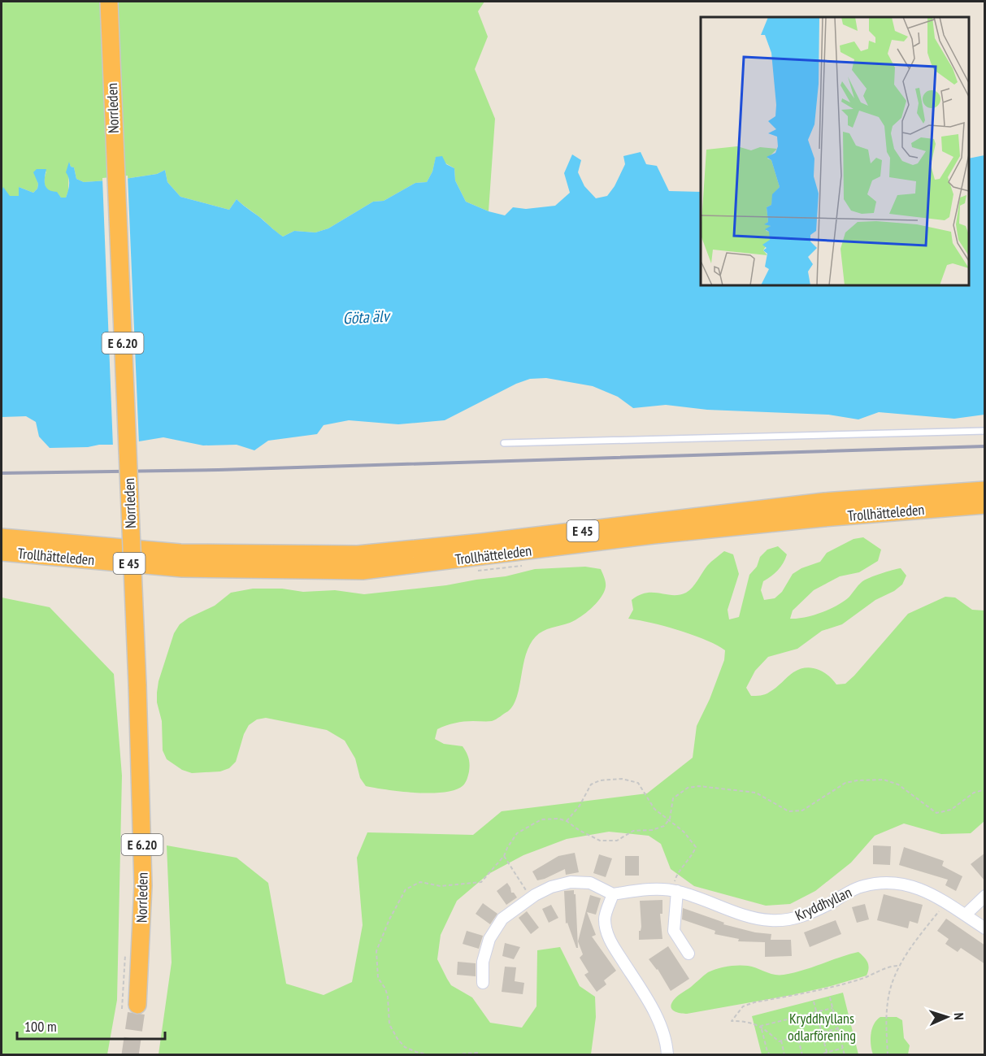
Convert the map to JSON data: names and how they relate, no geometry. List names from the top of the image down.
{
  "streets": {
    "highway": [
      "Norrleden",
      "E 6.20",
      "Trollhätteleden",
      "E 45"
    ],
    "street": ["Kryddhyllan"]
  },
  "water": ["Göta älv"],
  "parks": ["Kryddhyllans odlarförening"],
  "scale_bar": "100 m",
  "north": "right"
}
